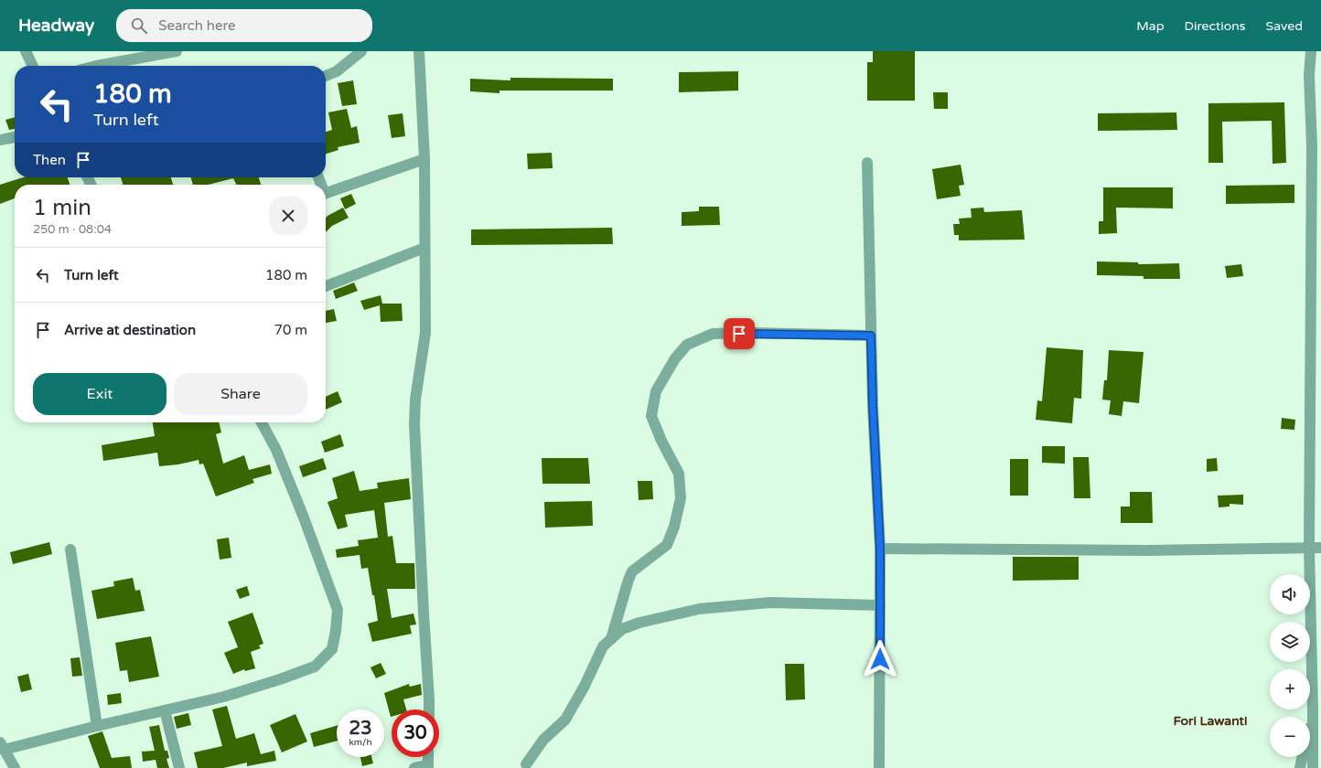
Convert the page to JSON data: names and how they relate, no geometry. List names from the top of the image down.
{
  "districts": ["Fori Lawanti"],
  "page": {
    "header": "Headway",
    "search": "Search here",
    "nav": ["Map", "Directions", "Saved"],
    "turn": ["180 m", "Turn left"],
    "then": "Then",
    "heading": ["1 min", "250 m · 08:04"],
    "list": [
      {
        "name": "Turn left",
        "value": "180 m"
      },
      {
        "name": "Arrive at destination",
        "value": "70 m"
      }
    ],
    "buttons": ["Exit", "Share"],
    "map_buttons": ["+", "−"],
    "speed": "23 km/h",
    "limit": "30"
  }
}
